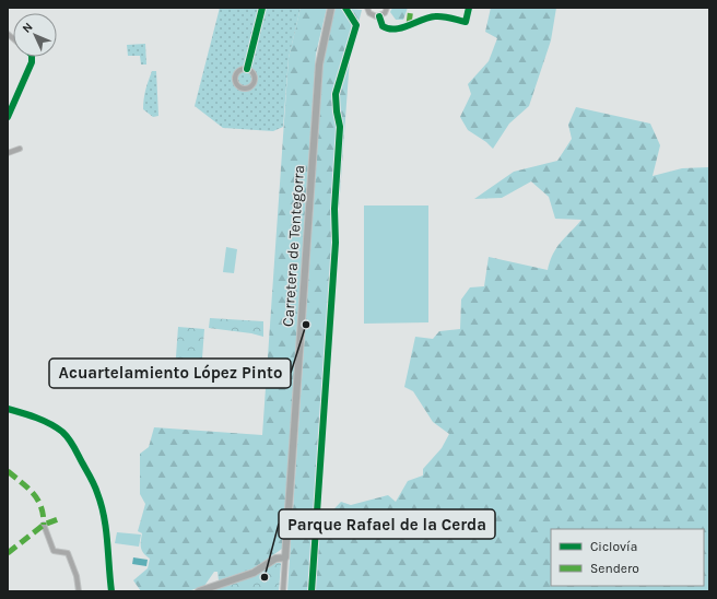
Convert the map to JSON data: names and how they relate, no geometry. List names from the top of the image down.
{
  "streets": {
    "main road": ["Carretera de Tentegorra"]
  },
  "places": ["Acuartelamiento López Pinto", "Parque Rafael de la Cerda"],
  "legend": ["Ciclovía", "Sendero"],
  "north": "top left"
}
